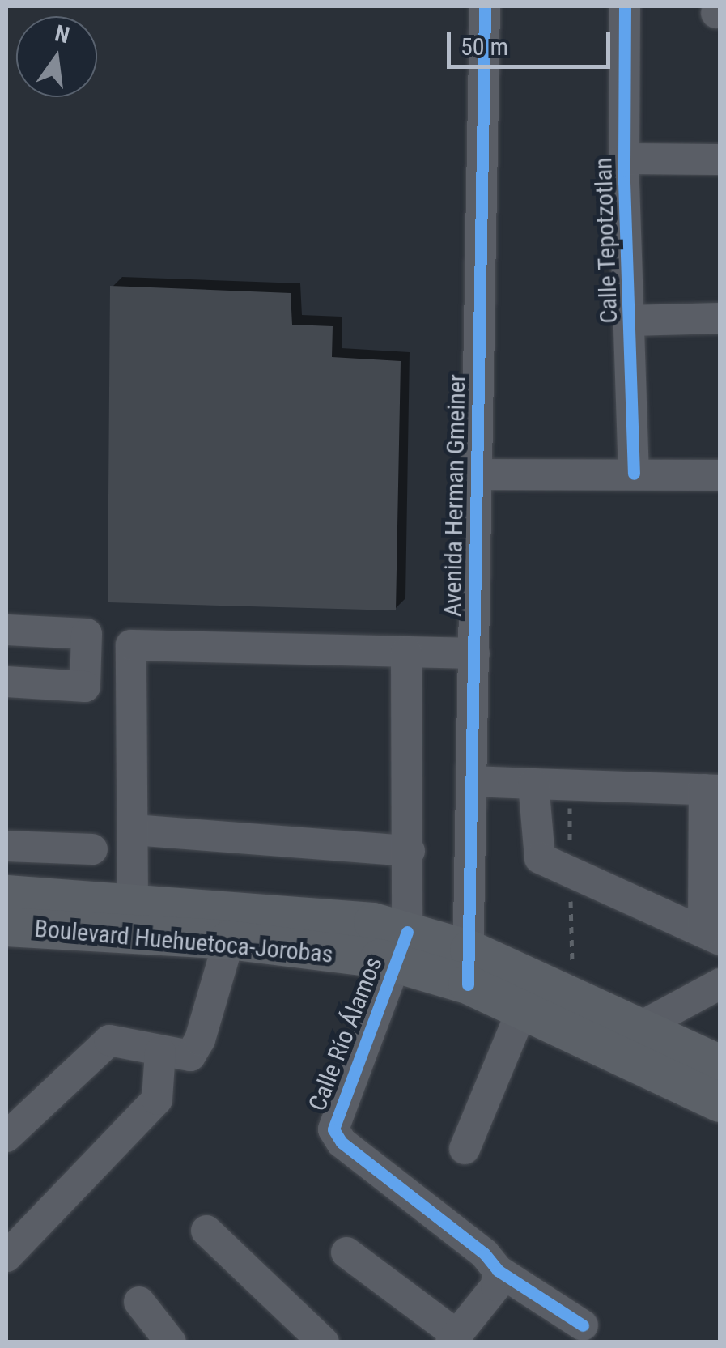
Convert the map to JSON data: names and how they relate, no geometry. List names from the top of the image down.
{
  "streets": {
    "main road": ["Boulevard Huehuetoca-Jorobas"],
    "street": ["Calle Tepotzotlan", "Avenida Herman Gmeiner", "Calle Río Álamos"]
  },
  "crossings": [
    ["Avenida Herman Gmeiner", "Boulevard Huehuetoca-Jorobas"],
    ["Boulevard Huehuetoca-Jorobas", "Calle Río Álamos"]
  ],
  "scale_bar": "50 m",
  "north": "top"
}
